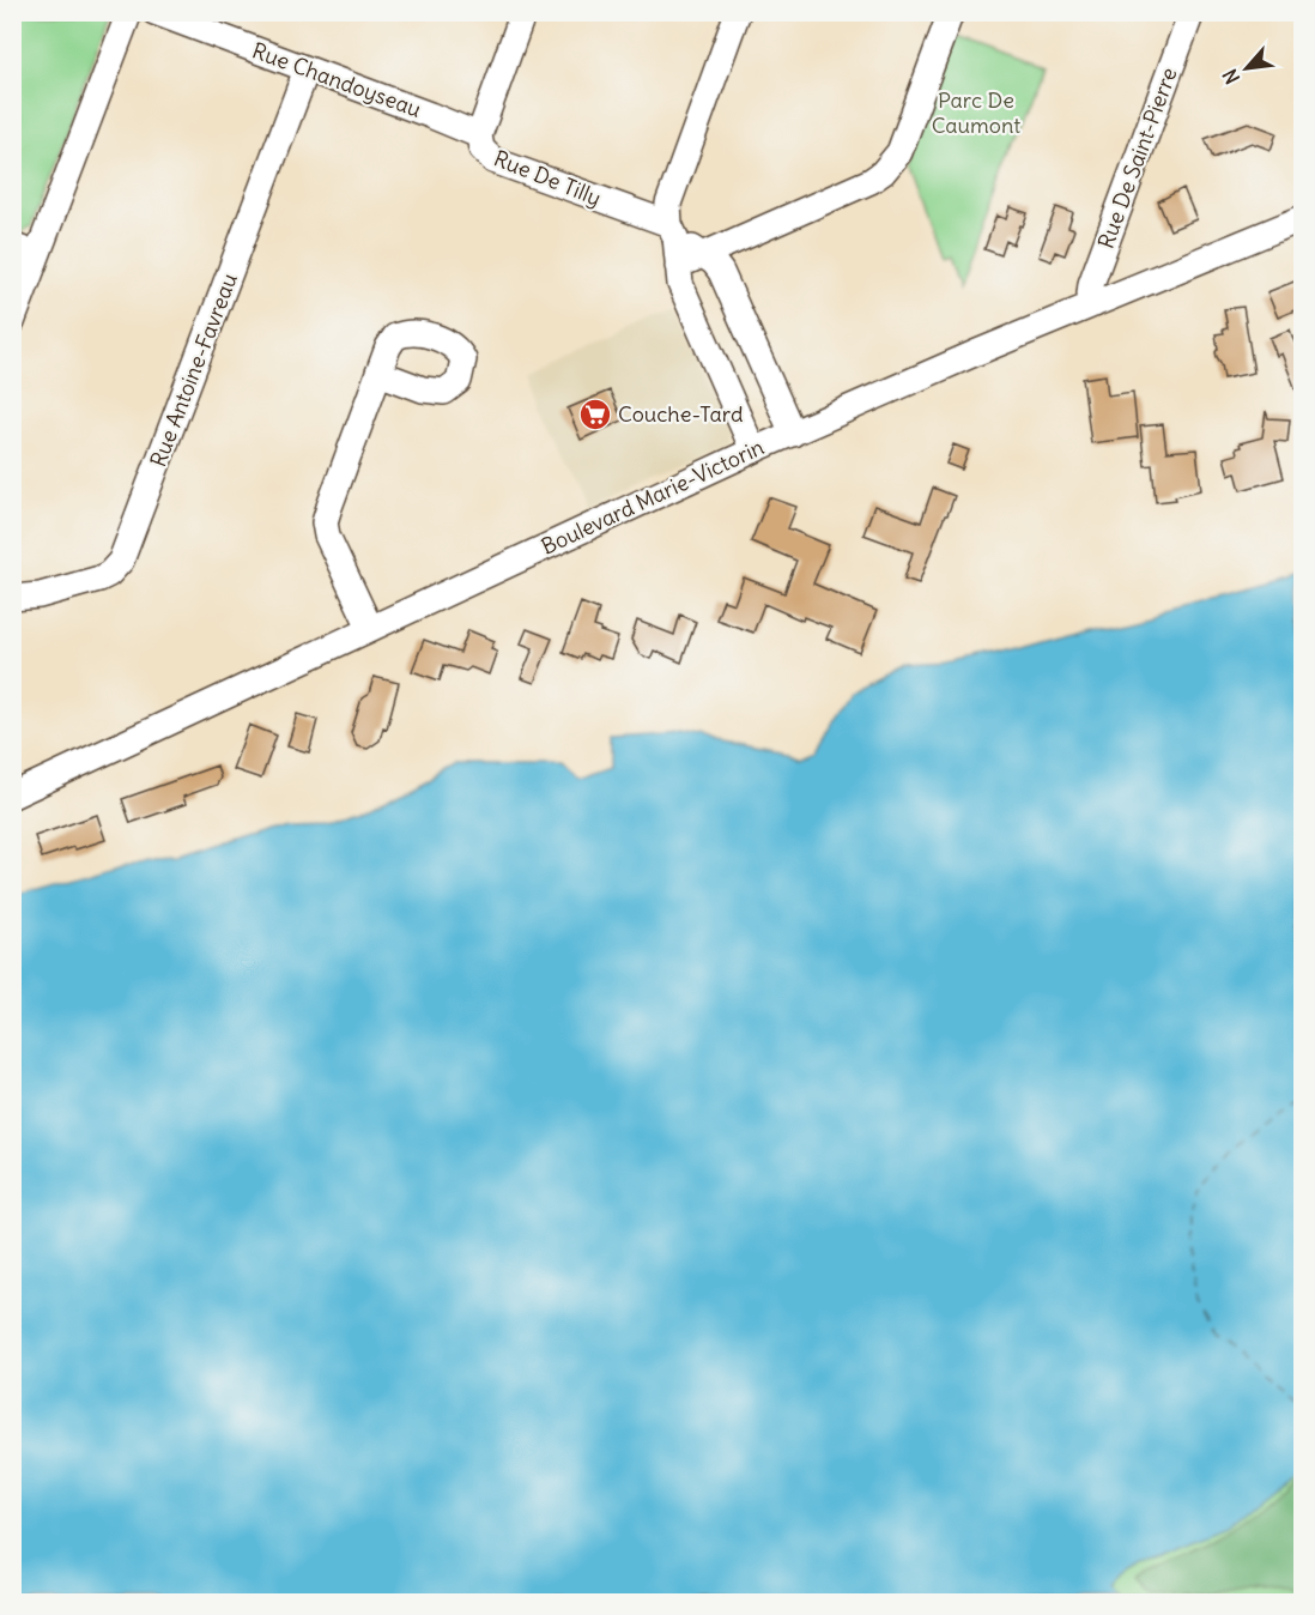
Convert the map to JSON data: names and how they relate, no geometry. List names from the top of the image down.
{
  "streets": {
    "street": [
      "Rue Chandoyseau",
      "Rue De Saint-Pierre",
      "Rue De Tilly",
      "Rue Antoine-Favreau",
      "Boulevard Marie-Victorin"
    ]
  },
  "crossings": [
    ["Rue Chandoyseau", "Rue De Tilly"],
    ["Rue Chandoyseau", "Rue Antoine-Favreau"],
    ["Rue De Saint-Pierre", "Boulevard Marie-Victorin"],
    ["Rue De Tilly", "Boulevard Marie-Victorin"]
  ],
  "parks": ["Parc De Caumont"],
  "places": {
    "supermarket": ["Couche-Tard"]
  },
  "north": "bottom left"
}
